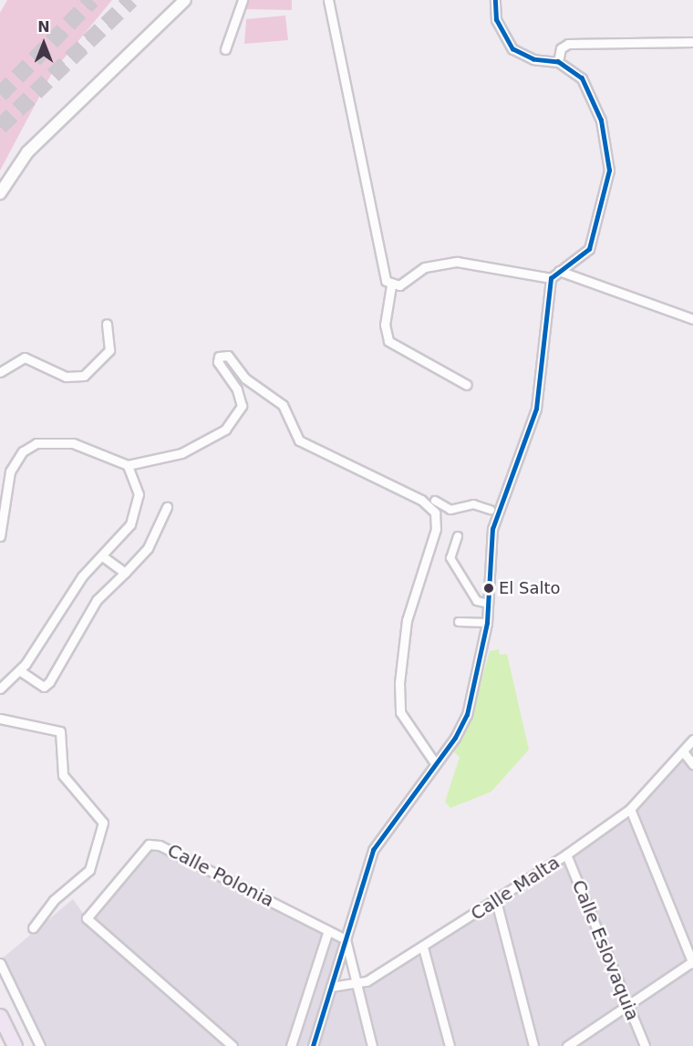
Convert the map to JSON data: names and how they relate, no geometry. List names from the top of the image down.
{
  "streets": {
    "street": ["Calle Polonia", "Calle Malta", "Calle Eslovaquia"]
  },
  "crossings": [
    ["Calle Malta", "Calle Eslovaquia"]
  ],
  "places": ["El Salto"],
  "north": "top"
}
